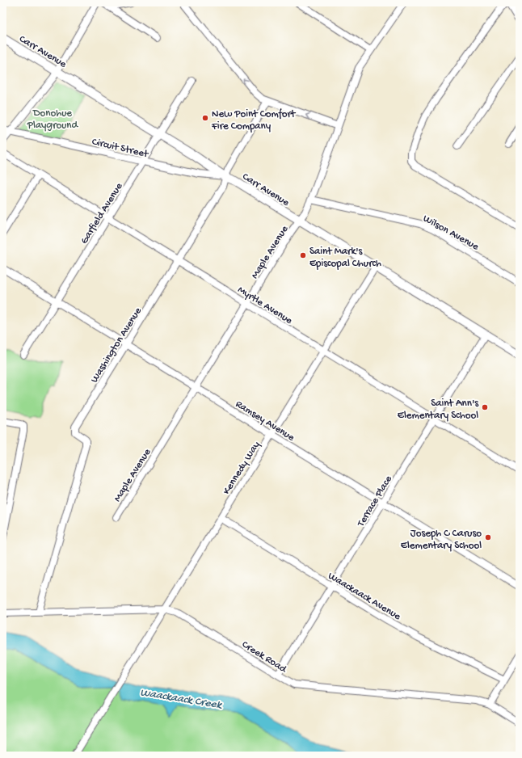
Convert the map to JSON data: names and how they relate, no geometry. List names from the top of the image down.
{
  "streets": {
    "street": [
      "Carr Avenue",
      "Circuit Street",
      "Garfield Avenue",
      "Wilson Avenue",
      "Maple Avenue",
      "Myrtle Avenue",
      "Washington Avenue",
      "Ramsey Avenue",
      "Kennedy Way",
      "Terrace Place",
      "Waackaack Avenue",
      "Creek Road"
    ]
  },
  "crossings": [
    ["Carr Avenue", "Circuit Street"],
    ["Carr Avenue", "Garfield Avenue"],
    ["Carr Avenue", "Maple Avenue"],
    ["Carr Avenue", "Washington Avenue"],
    ["Carr Avenue", "Kennedy Way"],
    ["Carr Avenue", "Terrace Place"],
    ["Circuit Street", "Garfield Avenue"],
    ["Circuit Street", "Washington Avenue"],
    ["Garfield Avenue", "Myrtle Avenue"],
    ["Garfield Avenue", "Ramsey Avenue"],
    ["Wilson Avenue", "Maple Avenue"],
    ["Maple Avenue", "Myrtle Avenue"],
    ["Maple Avenue", "Ramsey Avenue"],
    ["Myrtle Avenue", "Washington Avenue"],
    ["Myrtle Avenue", "Kennedy Way"],
    ["Myrtle Avenue", "Terrace Place"],
    ["Washington Avenue", "Ramsey Avenue"],
    ["Washington Avenue", "Creek Road"],
    ["Ramsey Avenue", "Kennedy Way"],
    ["Ramsey Avenue", "Terrace Place"],
    ["Kennedy Way", "Waackaack Avenue"],
    ["Kennedy Way", "Creek Road"],
    ["Terrace Place", "Waackaack Avenue"],
    ["Terrace Place", "Creek Road"]
  ],
  "water": ["Waackaack Creek"],
  "parks": ["Donohue Playground"],
  "places": [
    "New Point Comfort Fire Company",
    "Saint Mark's Episcopal Church",
    "Saint Ann's Elementary School",
    "Joseph C Caruso Elementary School"
  ]
}
